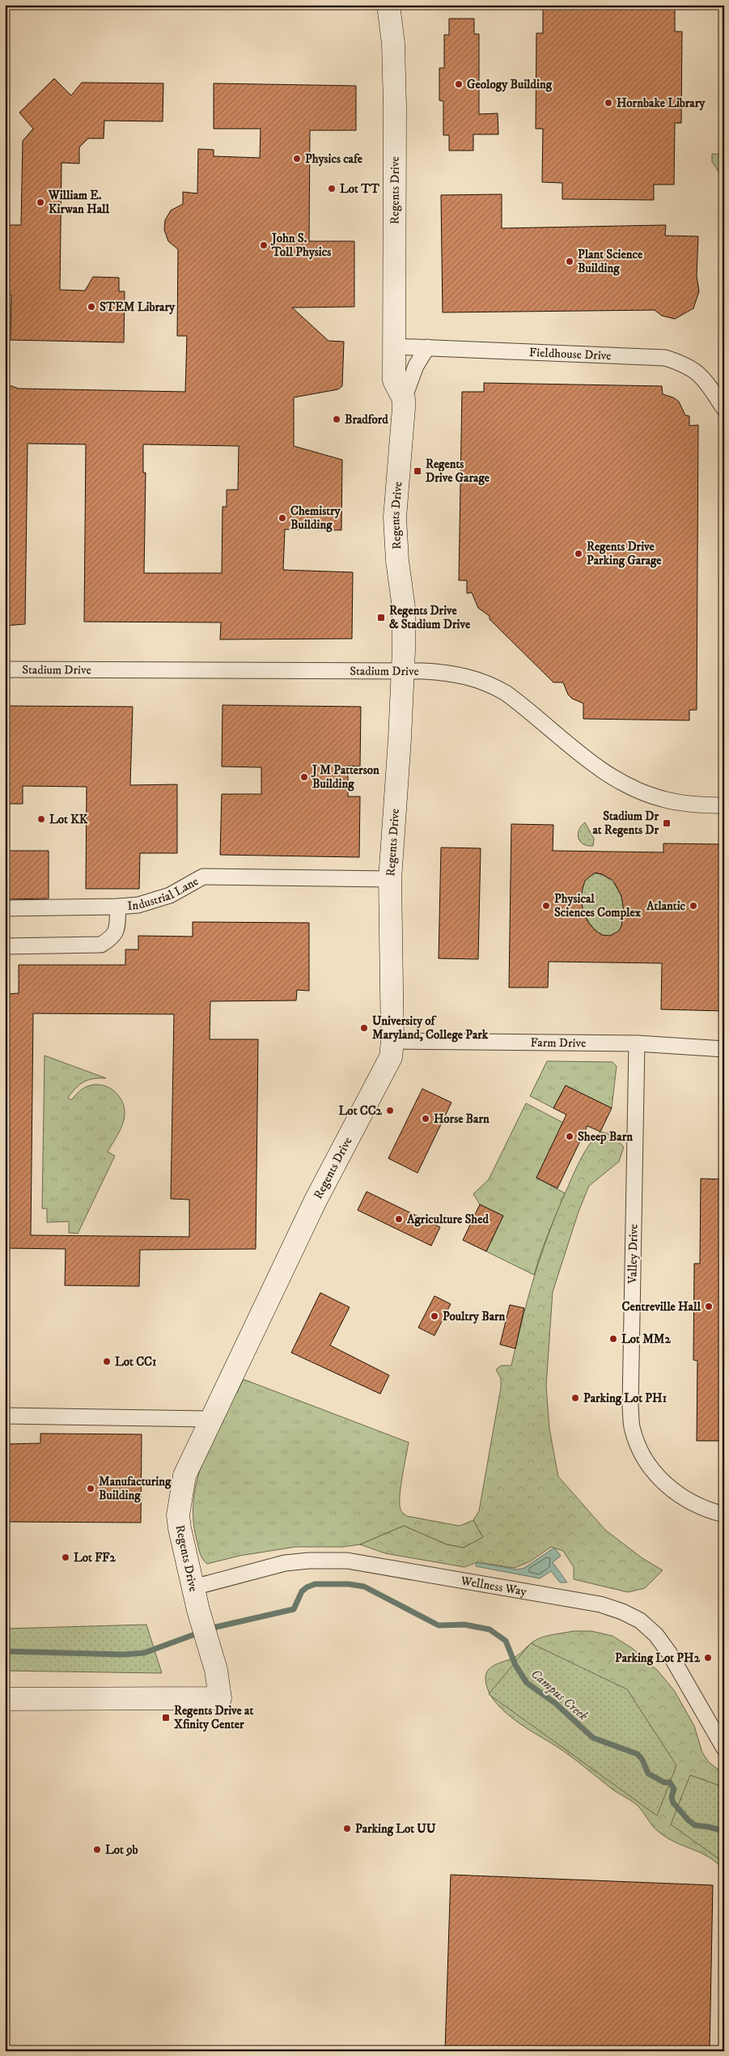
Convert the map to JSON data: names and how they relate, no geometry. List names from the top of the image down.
{
  "streets": {
    "street": [
      "Regents Drive",
      "Fieldhouse Drive",
      "Stadium Drive",
      "Industrial Lane",
      "Farm Drive",
      "Valley Drive",
      "Wellness Way"
    ]
  },
  "crossings": [
    ["Regents Drive", "Fieldhouse Drive"],
    ["Regents Drive", "Stadium Drive"],
    ["Regents Drive", "Industrial Lane"],
    ["Regents Drive", "Farm Drive"],
    ["Regents Drive", "Wellness Way"],
    ["Farm Drive", "Valley Drive"]
  ],
  "water": ["Campus Creek"],
  "places": {
    "other": [
      "Geology Building",
      "Hornbake Library",
      "Physics cafe",
      "Lot TT",
      "William E. Kirwan Hall",
      "John S. Toll Physics",
      "Plant Science Building",
      "STEM Library",
      "Bradford",
      "Chemistry Building",
      "Regents Drive Parking Garage",
      "J M Patterson Building",
      "Lot KK",
      "Physical Sciences Complex",
      "Atlantic",
      "University of Maryland, College Park",
      "Lot CC2",
      "Horse Barn",
      "Sheep Barn",
      "Agriculture Shed",
      "Centreville Hall",
      "Poultry Barn",
      "Lot MM2",
      "Lot CC1",
      "Parking Lot PH1",
      "Manufacturing Building",
      "Lot FF2",
      "Parking Lot PH2",
      "Parking Lot UU",
      "Lot 9b"
    ],
    "transit": [
      "Regents Drive Garage",
      "Regents Drive & Stadium Drive",
      "Stadium Dr at Regents Dr",
      "Regents Drive at Xfinity Center"
    ]
  }
}
